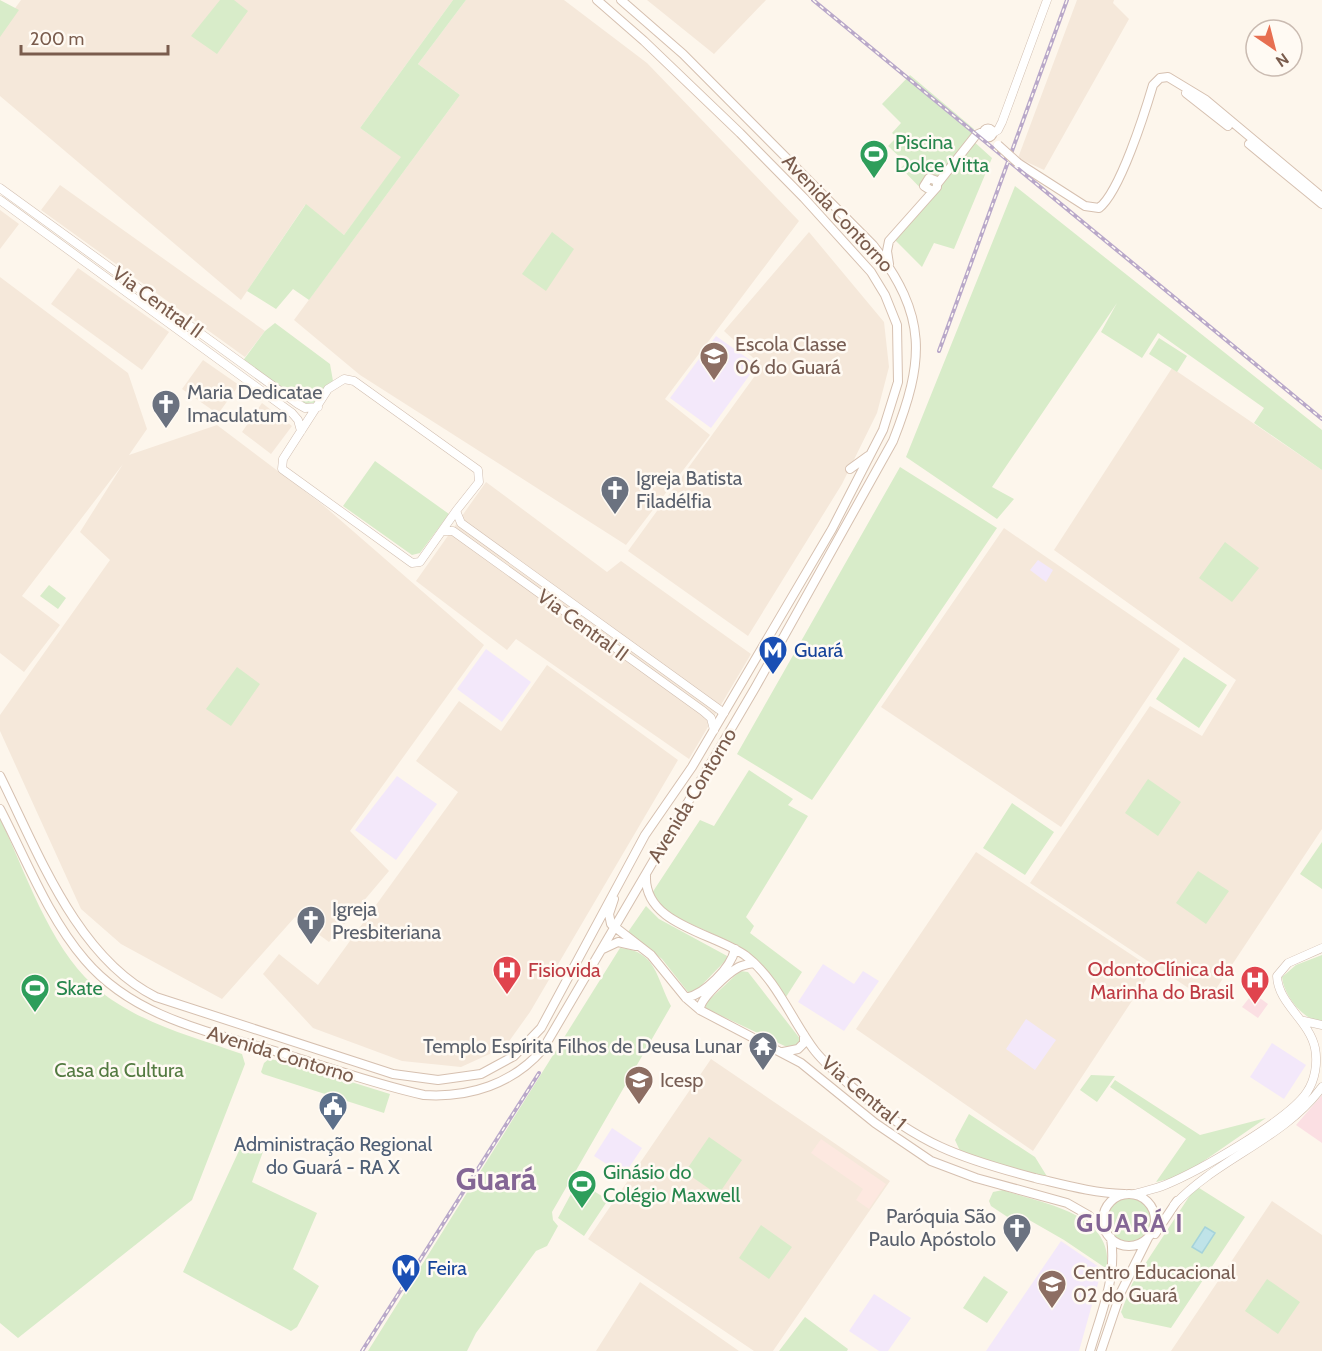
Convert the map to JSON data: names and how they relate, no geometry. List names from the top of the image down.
{
  "streets": {
    "main road": ["Avenida Contorno", "Via Central 1"],
    "street": ["Via Central II"]
  },
  "crossings": [
    ["Avenida Contorno", "Via Central II"],
    ["Avenida Contorno", "Via Central 1"]
  ],
  "districts": ["Guará", "GUARÁ I"],
  "parks": ["Casa da Cultura"],
  "places": {
    "sports": ["Piscina Dolce Vitta", "Skate", "Ginásio do Colégio Maxwell"],
    "school or university": ["Escola Classe 06 do Guará", "Icesp", "Centro Educacional 02 do Guará"],
    "church": [
      "Maria Dedicatae Imaculatum",
      "Igreja Batista Filadélfia",
      "Igreja Presbiteriana",
      "Paróquia São Paulo Apóstolo"
    ],
    "metro station": ["Guará", "Feira"],
    "hospital": ["Fisiovida", "OdontoClínica da Marinha do Brasil"],
    "temple": ["Templo Espírita Filhos de Deusa Lunar"],
    "public building": ["Administração Regional do Guará - RA X"]
  },
  "scale_bar": "200 m",
  "north": "bottom right"
}
